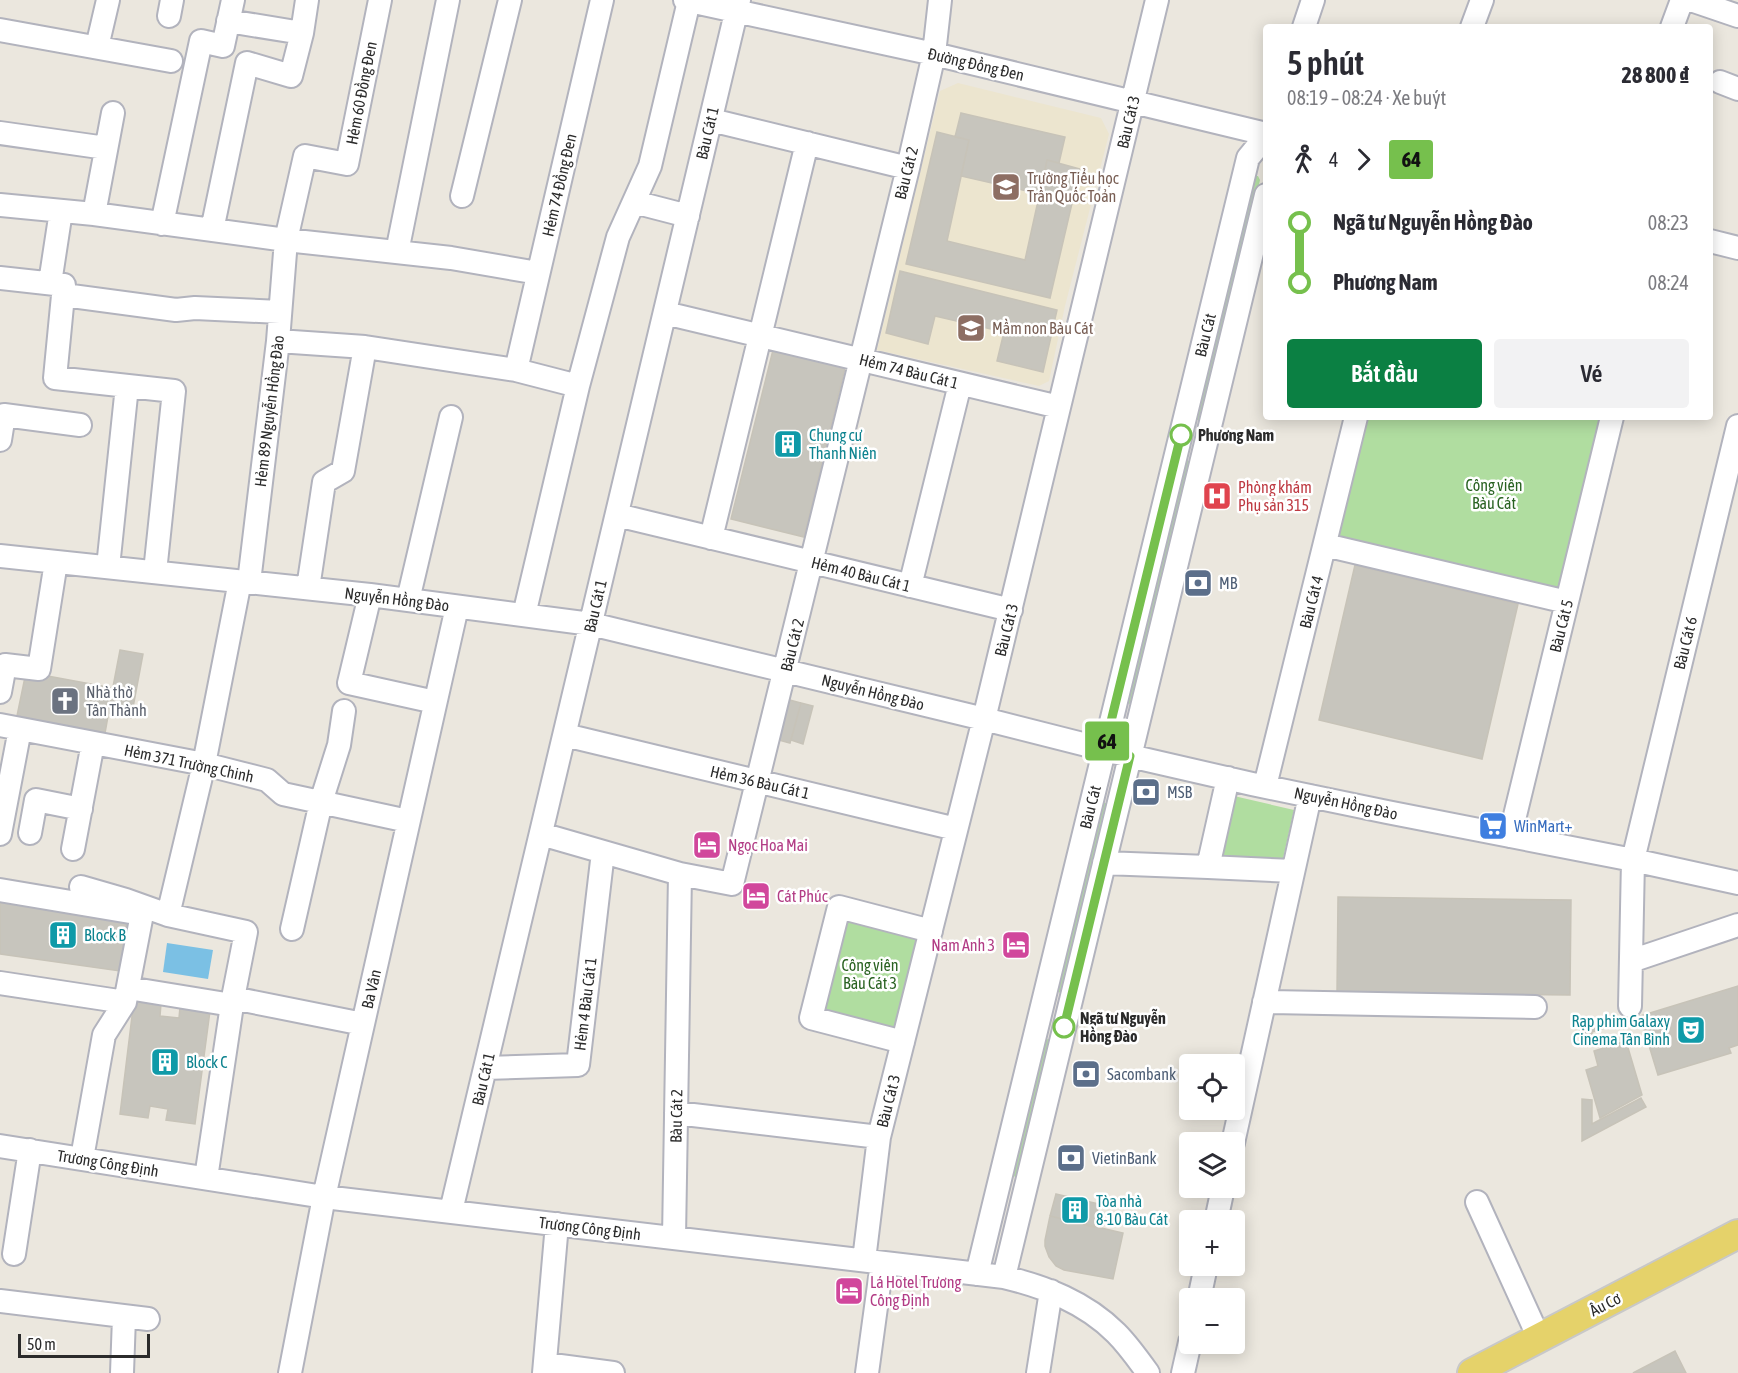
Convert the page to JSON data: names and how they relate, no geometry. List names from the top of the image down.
{
  "streets": {
    "main road": ["Âu Cơ"],
    "street": [
      "Đường Đồng Đen",
      "Hẻm 60 Đồng Đen",
      "Bàu Cát 3",
      "Bàu Cát 1",
      "Bàu Cát 2",
      "Hẻm 74 Đồng Đen",
      "Bàu Cát",
      "Hẻm 74 Bàu Cát 1",
      "Hẻm 89 Nguyễn Hồng Đào",
      "Hẻm 40 Bàu Cát 1",
      "Nguyễn Hồng Đào",
      "Bàu Cát 4",
      "Bàu Cát 5",
      "Bàu Cát 6",
      "Hẻm 371 Trường Chinh",
      "Hẻm 36 Bàu Cát 1",
      "Ba Vân",
      "Hẻm 4 Bàu Cát 1",
      "Trương Công Định"
    ]
  },
  "crossings": [
    ["Đường Đồng Đen", "Bàu Cát 3"],
    ["Đường Đồng Đen", "Bàu Cát 1"],
    ["Đường Đồng Đen", "Bàu Cát 2"],
    ["Hẻm 60 Đồng Đen", "Hẻm 89 Nguyễn Hồng Đào"],
    ["Bàu Cát 3", "Hẻm 74 Bàu Cát 1"],
    ["Bàu Cát 3", "Hẻm 40 Bàu Cát 1"],
    ["Bàu Cát 3", "Nguyễn Hồng Đào"],
    ["Bàu Cát 3", "Hẻm 36 Bàu Cát 1"],
    ["Bàu Cát 3", "Trương Công Định"],
    ["Bàu Cát 1", "Hẻm 74 Bàu Cát 1"],
    ["Bàu Cát 1", "Hẻm 40 Bàu Cát 1"],
    ["Bàu Cát 1", "Nguyễn Hồng Đào"],
    ["Bàu Cát 1", "Hẻm 36 Bàu Cát 1"],
    ["Bàu Cát 1", "Hẻm 4 Bàu Cát 1"],
    ["Bàu Cát 1", "Trương Công Định"],
    ["Bàu Cát 2", "Hẻm 74 Bàu Cát 1"],
    ["Bàu Cát 2", "Hẻm 40 Bàu Cát 1"],
    ["Bàu Cát 2", "Nguyễn Hồng Đào"],
    ["Bàu Cát 2", "Hẻm 36 Bàu Cát 1"],
    ["Bàu Cát 2", "Trương Công Định"],
    ["Bàu Cát", "Nguyễn Hồng Đào"],
    ["Bàu Cát", "Trương Công Định"],
    ["Hẻm 89 Nguyễn Hồng Đào", "Nguyễn Hồng Đào"],
    ["Hẻm 89 Nguyễn Hồng Đào", "Hẻm 371 Trường Chinh"],
    ["Nguyễn Hồng Đào", "Bàu Cát 4"],
    ["Nguyễn Hồng Đào", "Bàu Cát 5"],
    ["Nguyễn Hồng Đào", "Bàu Cát 6"],
    ["Nguyễn Hồng Đào", "Ba Vân"],
    ["Hẻm 371 Trường Chinh", "Ba Vân"],
    ["Ba Vân", "Trương Công Định"]
  ],
  "parks": ["Công viên Bàu Cát", "Công viên Bàu Cát 3"],
  "places": {
    "school or university": ["Trường Tiểu học Trần Quốc Toản", "Mầm non Bàu Cát"],
    "other": ["Phương Nam", "Ngã tư Nguyễn Hồng Đào"],
    "building": [
      "Chung cư Thanh Niên",
      "Block B",
      "Block C",
      "Tòa nhà 8-10 Bàu Cát"
    ],
    "hospital": ["Phòng khám Phụ sản 315"],
    "bank": [
      "MB",
      "MSB",
      "Sacombank",
      "VietinBank"
    ],
    "church": ["Nhà thờ Tân Thành"],
    "supermarket": ["WinMart+"],
    "hotel": [
      "Ngọc Hoa Mai",
      "Cát Phúc",
      "Nam Anh 3",
      "Lá Hotel Trương Công Định"
    ],
    "theatre": ["Rạp phim Galaxy Cinema Tân Bình"]
  },
  "lines": ["bus line 64"],
  "scale_bar": "50 m",
  "page": {
    "on_map": "64",
    "heading": ["5 phút", "08:19 – 08:24 · Xe buýt", "28 800 ₫"],
    "legs": ["4", "64"],
    "list": [
      {
        "name": "Ngã tư Nguyễn Hồng Đào",
        "value": "08:23"
      },
      {
        "name": "Phương Nam",
        "value": "08:24"
      }
    ],
    "buttons": ["Bắt đầu", "Vé"],
    "map_buttons": ["+", "−"],
    "scale": "50 m"
  }
}
